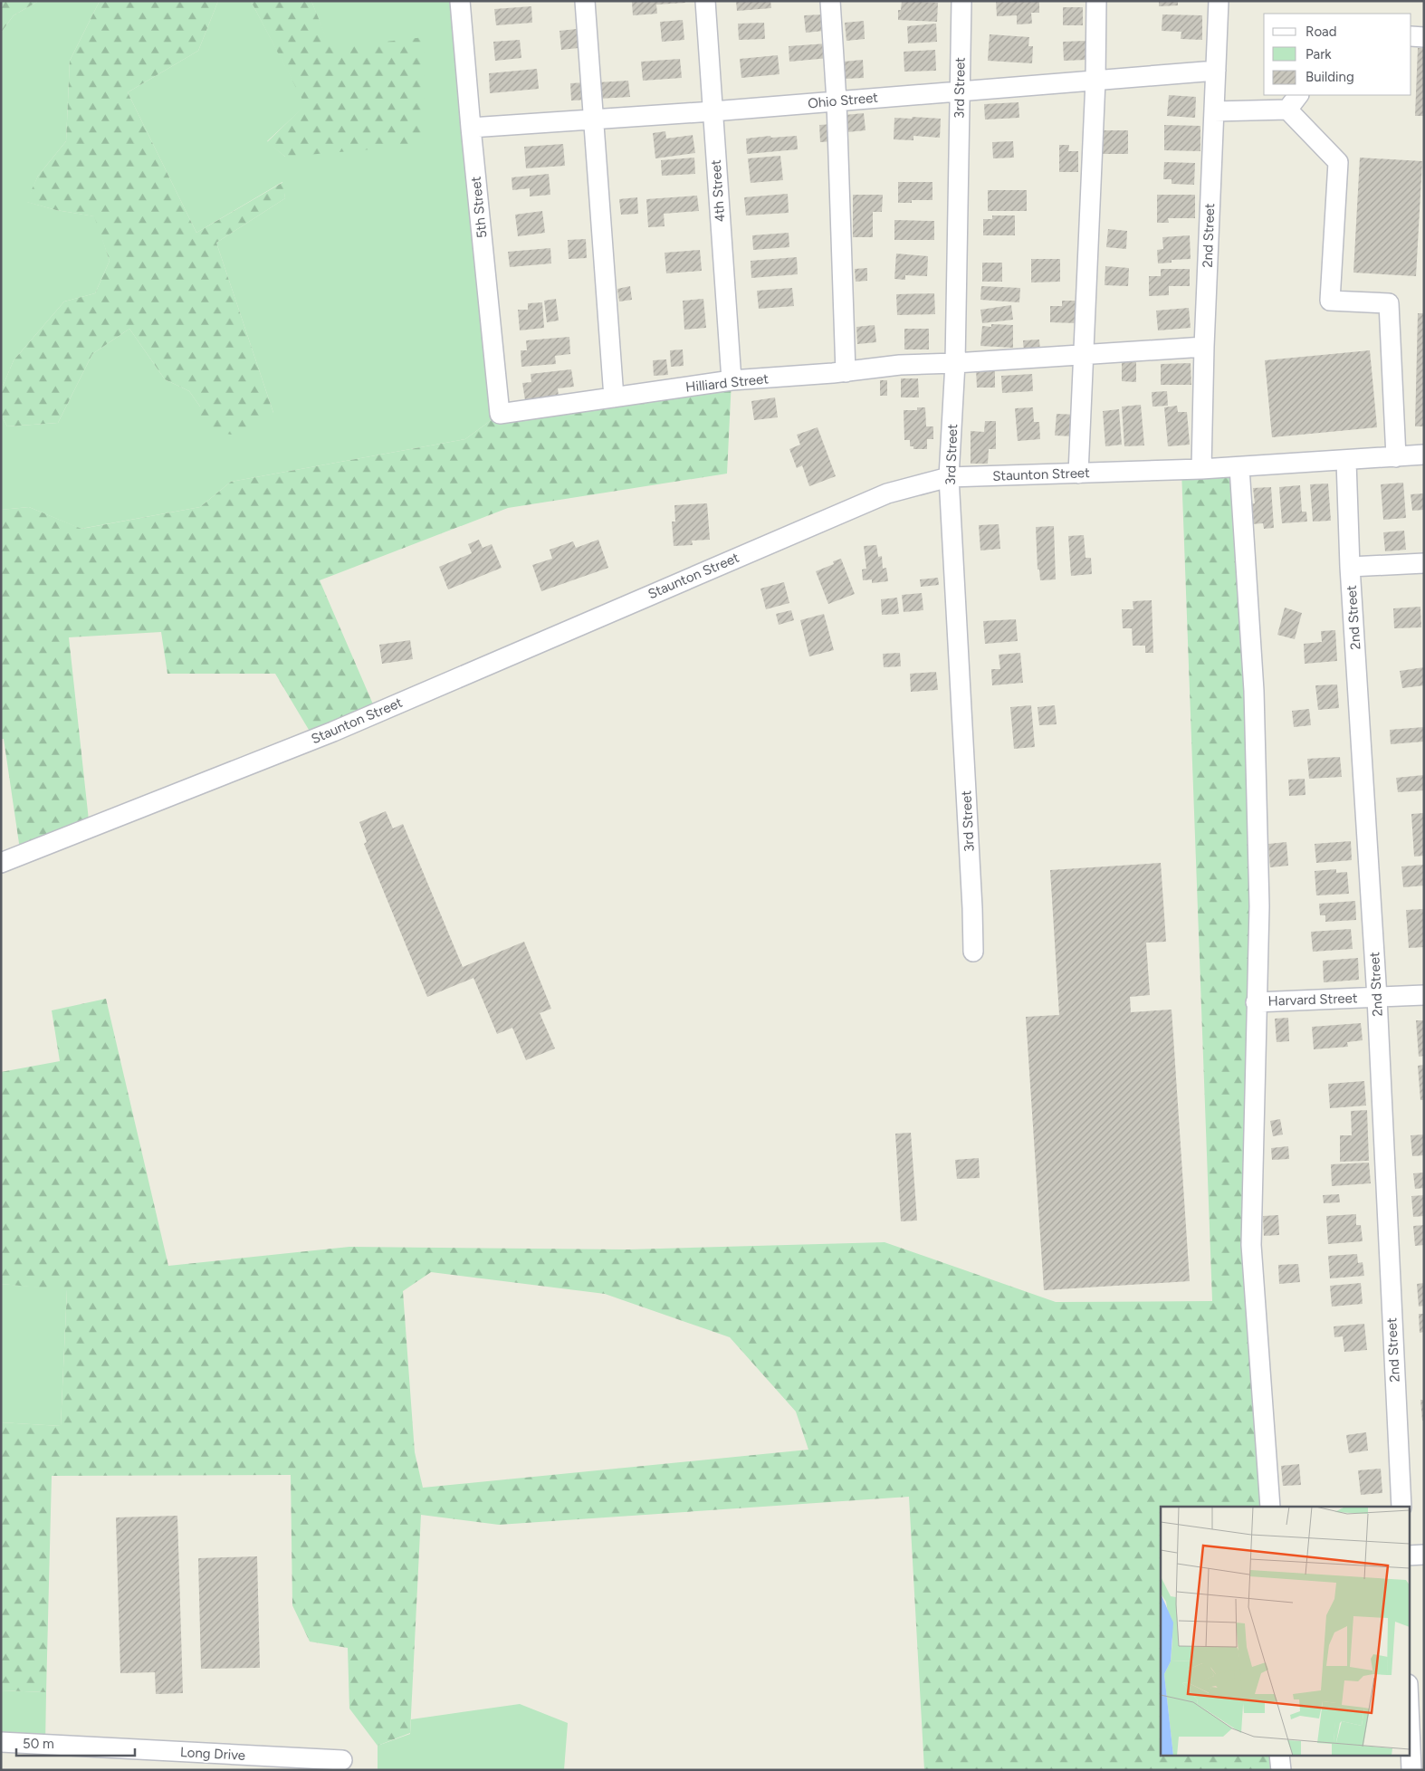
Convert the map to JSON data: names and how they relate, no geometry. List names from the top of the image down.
{
  "streets": {
    "street": [
      "3rd Street",
      "Ohio Street",
      "4th Street",
      "5th Street",
      "2nd Street",
      "Hilliard Street",
      "Staunton Street",
      "Harvard Street",
      "Long Drive"
    ]
  },
  "crossings": [
    ["3rd Street", "Ohio Street"],
    ["3rd Street", "Hilliard Street"],
    ["3rd Street", "Staunton Street"],
    ["Ohio Street", "4th Street"],
    ["Ohio Street", "5th Street"],
    ["Ohio Street", "2nd Street"],
    ["4th Street", "Hilliard Street"],
    ["5th Street", "Hilliard Street"],
    ["2nd Street", "Hilliard Street"],
    ["2nd Street", "Staunton Street"],
    ["2nd Street", "Harvard Street"]
  ],
  "legend": ["Road", "Park", "Building"],
  "scale_bar": "50 m"
}
